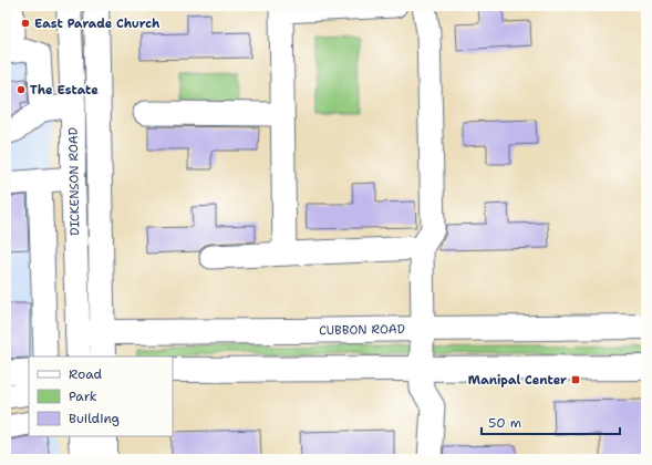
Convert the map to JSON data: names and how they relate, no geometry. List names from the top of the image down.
{
  "streets": {
    "main road": ["DICKENSON ROAD", "CUBBON ROAD"]
  },
  "crossings": [
    ["DICKENSON ROAD", "CUBBON ROAD"]
  ],
  "places": {
    "other": ["East Parade Church", "The Estate"],
    "transit": ["Manipal Center"]
  },
  "legend": ["Road", "Park", "Building"],
  "scale_bar": "50 m"
}
